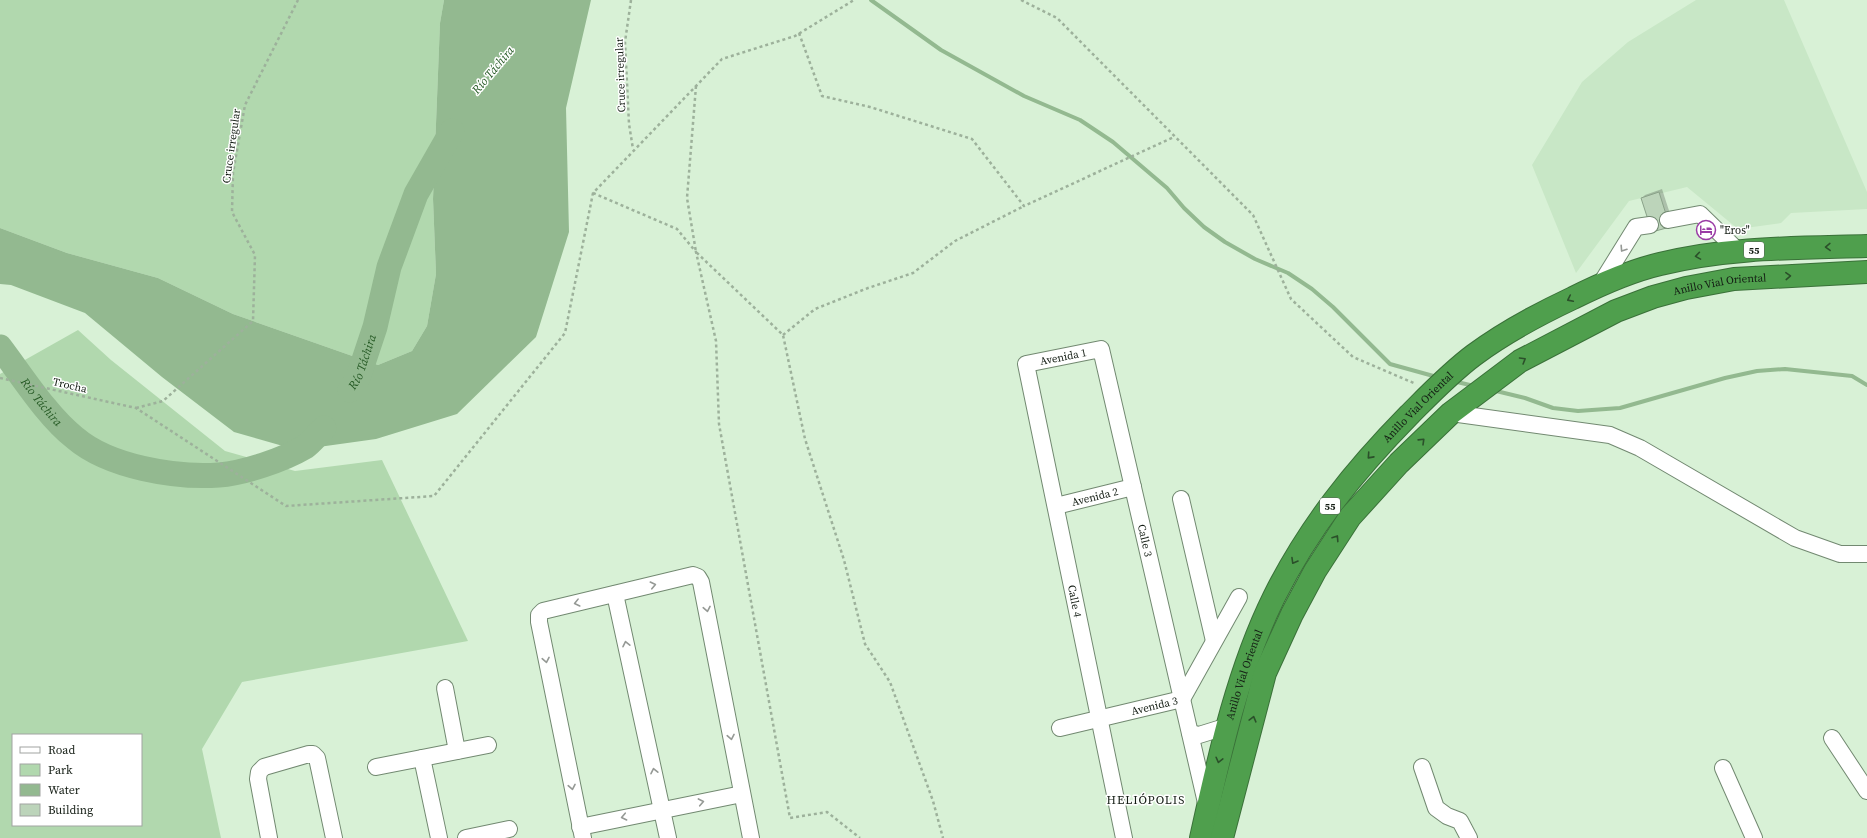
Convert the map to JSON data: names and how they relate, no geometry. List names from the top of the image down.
{
  "streets": {
    "highway": ["55", "Anillo Vial Oriental"],
    "street": [
      "Avenida 1",
      "Avenida 2",
      "Calle 3",
      "Calle 4",
      "Avenida 3"
    ],
    "path": ["Cruce irregular", "Trocha"]
  },
  "crossings": [
    ["Cruce irregular", "Trocha"],
    ["Anillo Vial Oriental", "Calle 3"],
    ["Avenida 1", "Calle 3"],
    ["Avenida 1", "Calle 4"],
    ["Avenida 2", "Calle 3"],
    ["Avenida 2", "Calle 4"],
    ["Calle 3", "Avenida 3"],
    ["Calle 4", "Avenida 3"]
  ],
  "districts": ["HELIÓPOLIS"],
  "water": ["Río Táchira"],
  "places": {
    "hotel": ["\"Eros\""]
  },
  "legend": [
    "Road",
    "Park",
    "Water",
    "Building"
  ]
}
